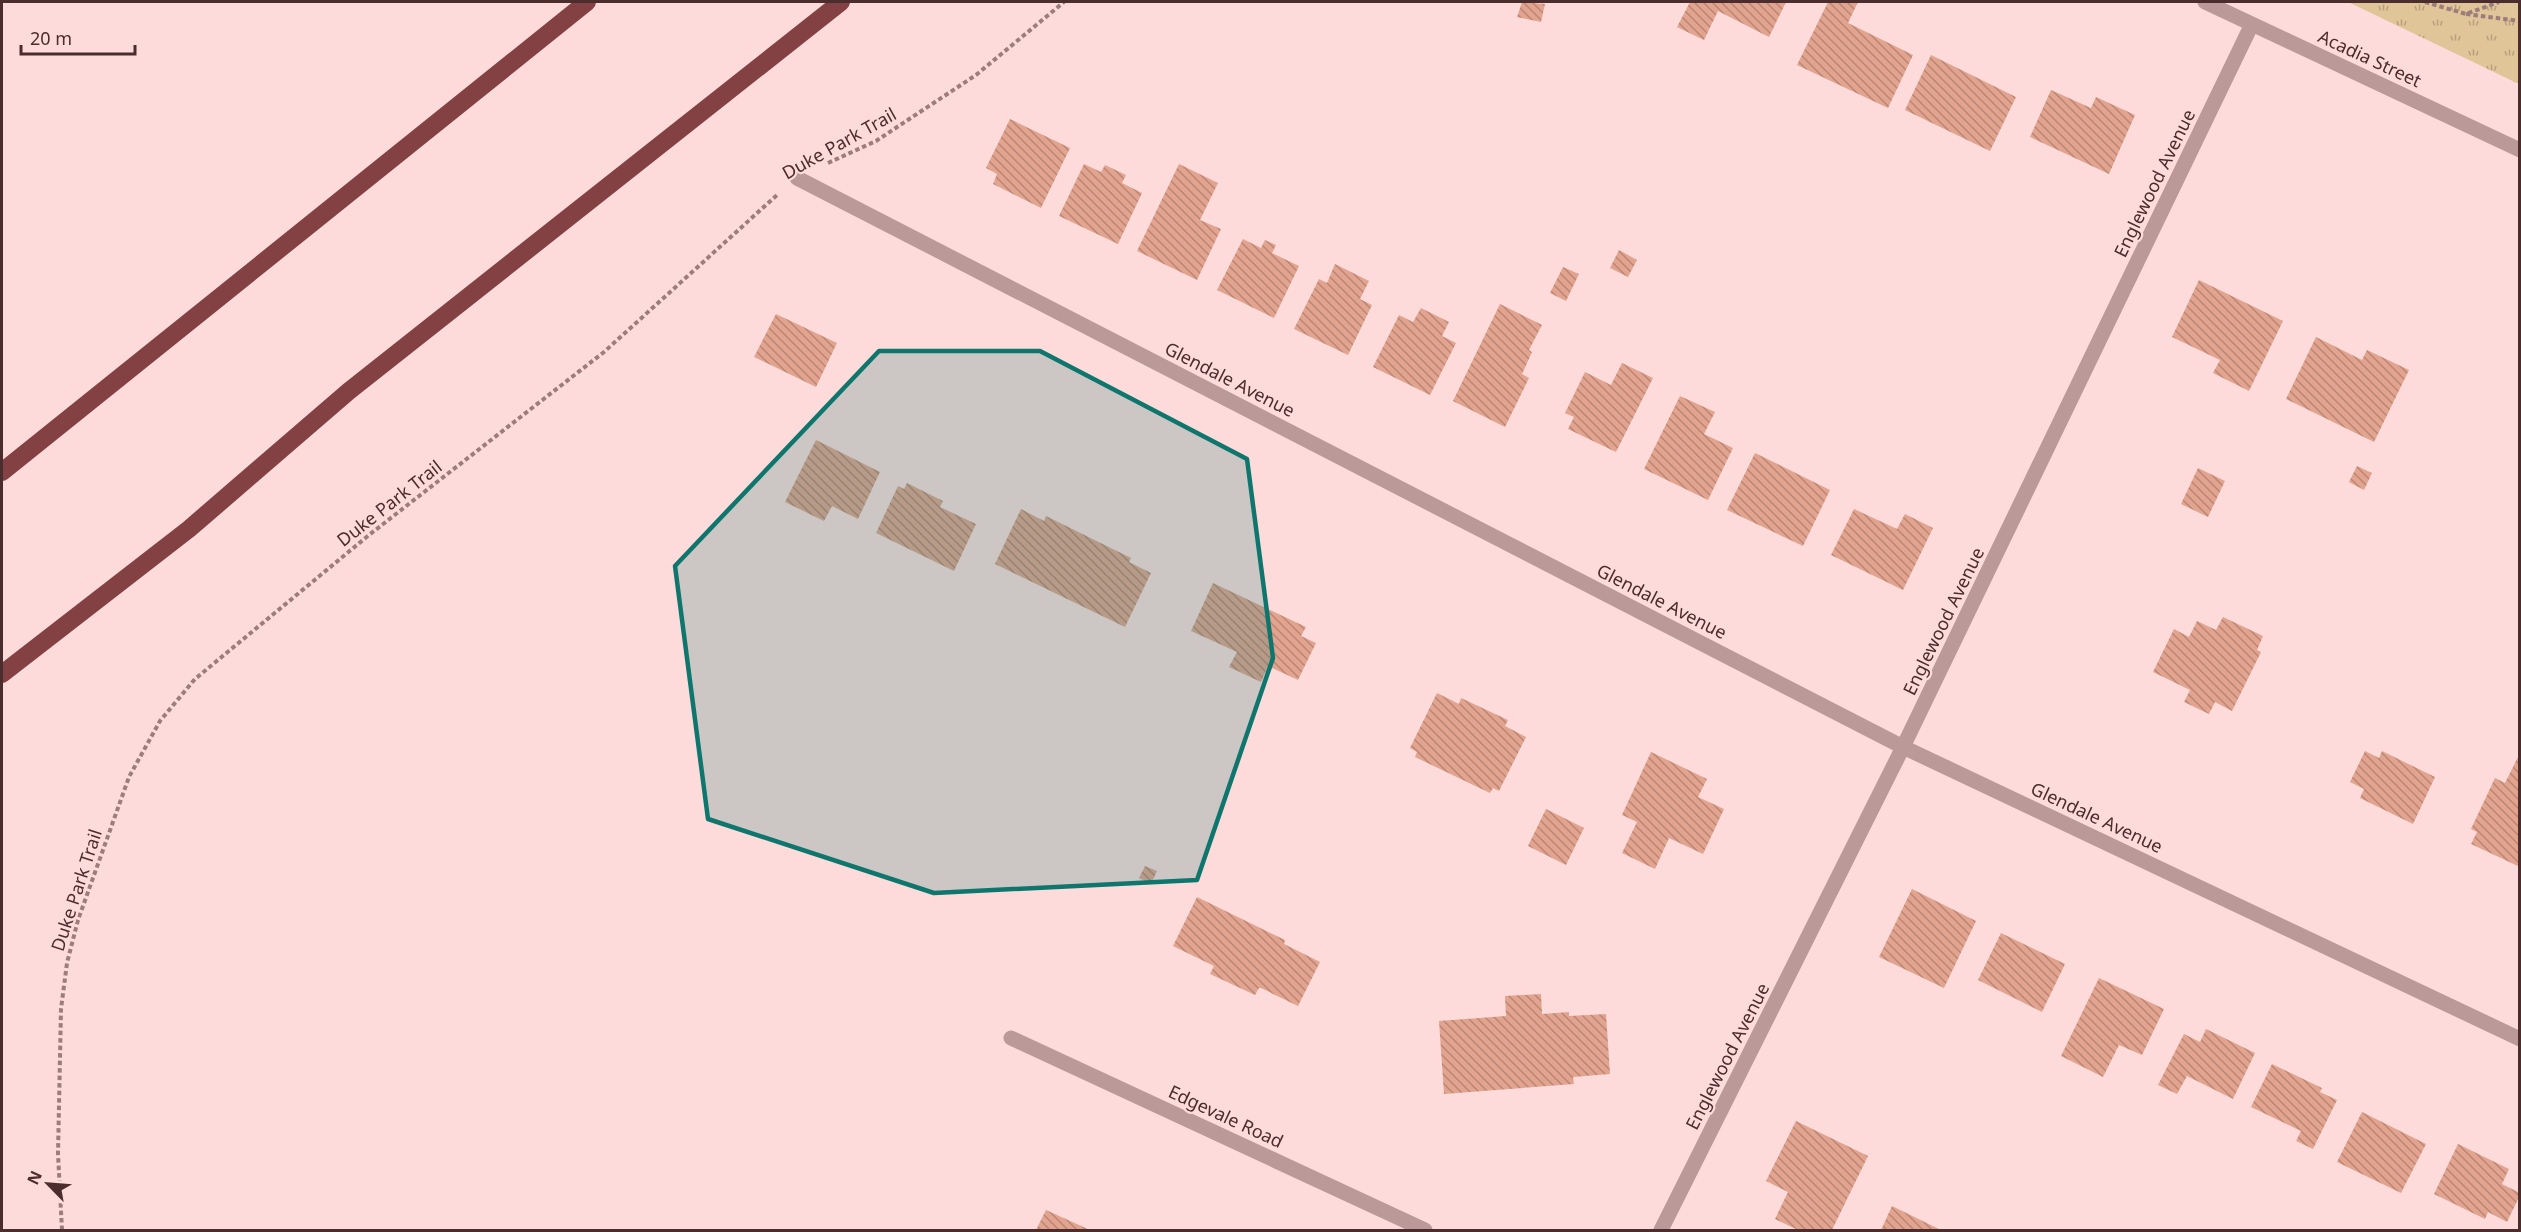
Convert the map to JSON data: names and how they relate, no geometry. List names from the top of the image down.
{
  "streets": {
    "street": [
      "Acadia Street",
      "Englewood Avenue",
      "Glendale Avenue",
      "Edgevale Road"
    ],
    "path": ["Duke Park Trail"]
  },
  "crossings": [
    ["Acadia Street", "Englewood Avenue"],
    ["Duke Park Trail", "Glendale Avenue"],
    ["Englewood Avenue", "Glendale Avenue"]
  ],
  "scale_bar": "20 m",
  "north": "top left"
}
